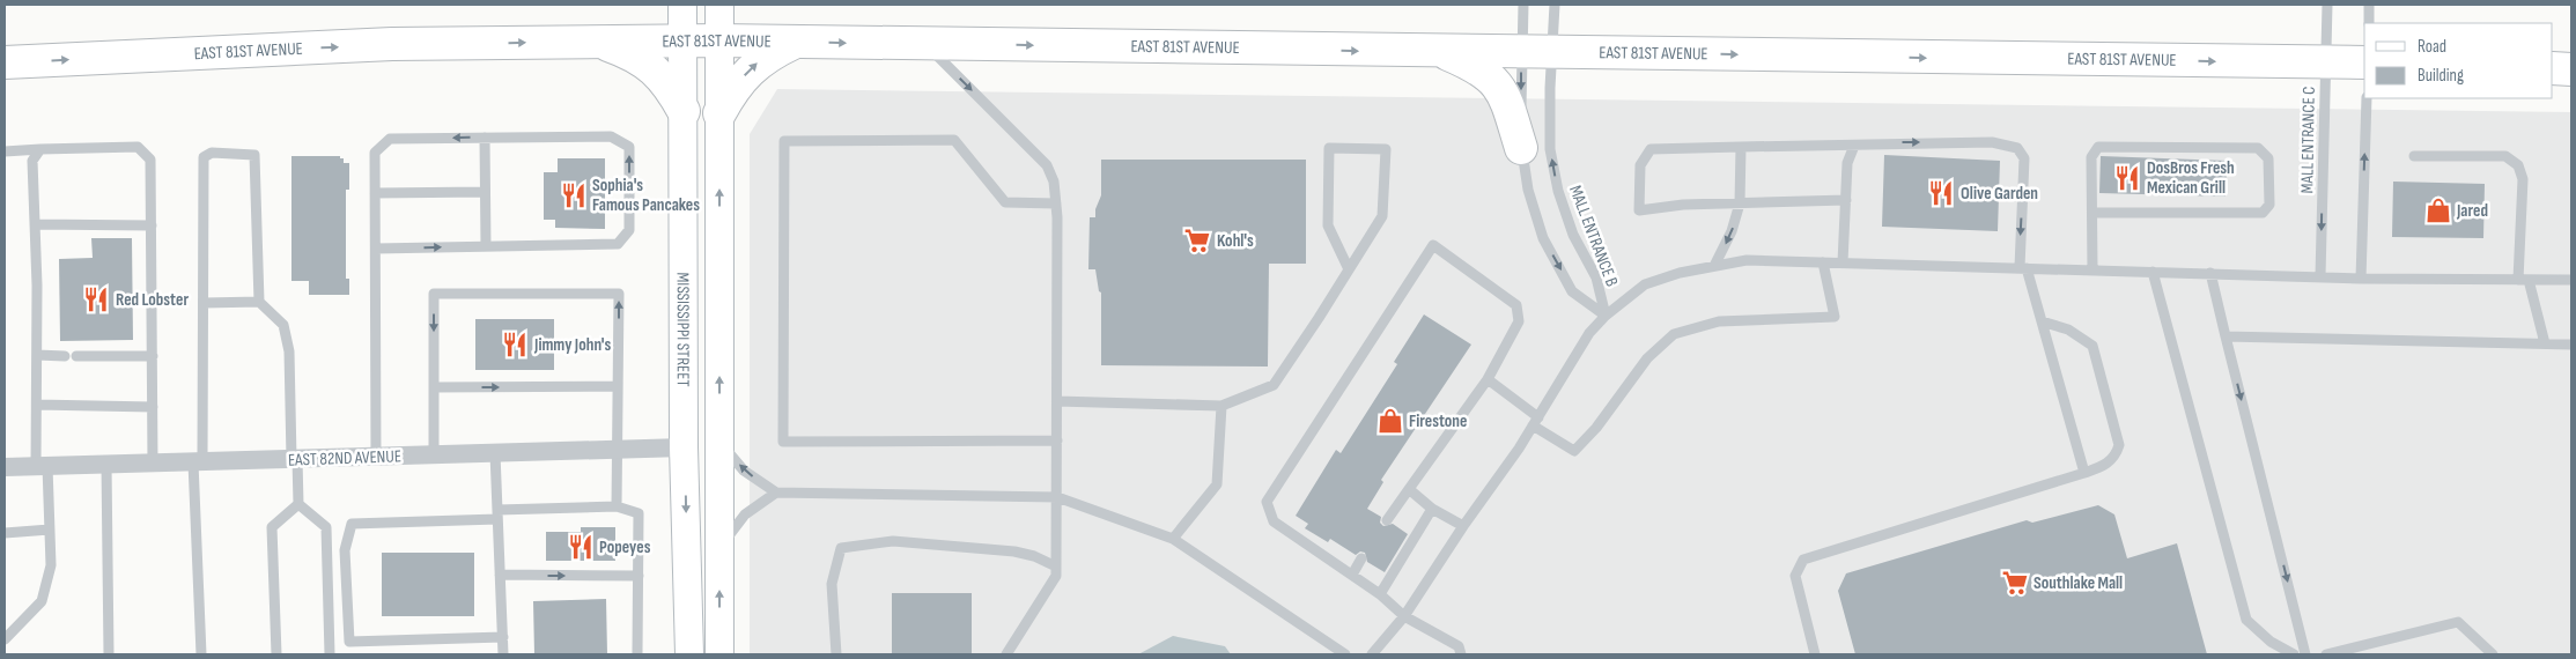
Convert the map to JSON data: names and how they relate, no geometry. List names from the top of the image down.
{
  "streets": {
    "highway": ["EAST 81ST AVENUE"],
    "street": ["MISSISSIPPI STREET", "EAST 82ND AVENUE"],
    "lane": ["MALL ENTRANCE C", "MALL ENTRANCE B"]
  },
  "crossings": [
    ["EAST 81ST AVENUE", "MALL ENTRANCE C"],
    ["EAST 81ST AVENUE", "MALL ENTRANCE B"],
    ["EAST 81ST AVENUE", "MISSISSIPPI STREET"],
    ["MISSISSIPPI STREET", "EAST 82ND AVENUE"]
  ],
  "one_way": ["EAST 81ST AVENUE"],
  "places": {
    "restaurant": [
      "DosBros Fresh Mexican Grill",
      "Olive Garden",
      "Sophia's Famous Pancakes",
      "Red Lobster",
      "Jimmy John's",
      "Popeyes"
    ],
    "shop": ["Jared", "Firestone"],
    "supermarket": ["Kohl's", "Southlake Mall"]
  },
  "legend": ["Road", "Building"]
}
